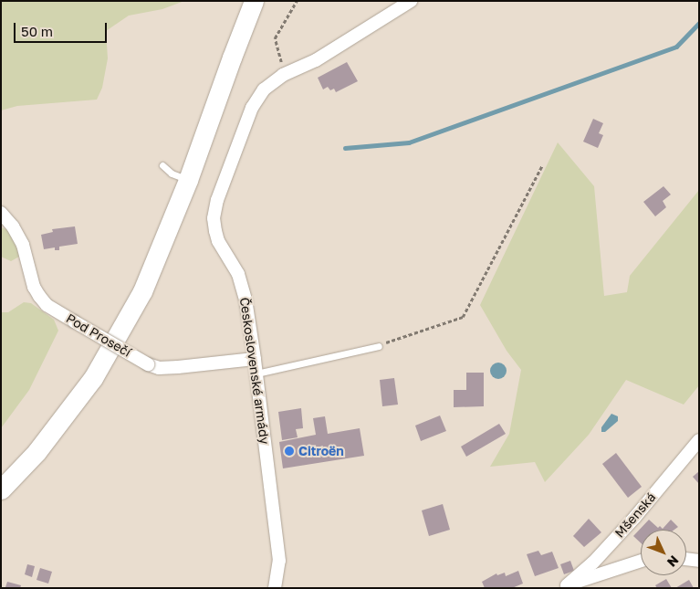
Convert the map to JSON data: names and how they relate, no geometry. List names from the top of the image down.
{
  "streets": {
    "street": ["Pod Prosečí", "Československé armády", "Mšenská"]
  },
  "crossings": [
    ["Pod Prosečí", "Československé armády"]
  ],
  "places": ["Citroën"],
  "scale_bar": "50 m",
  "north": "bottom right"
}
